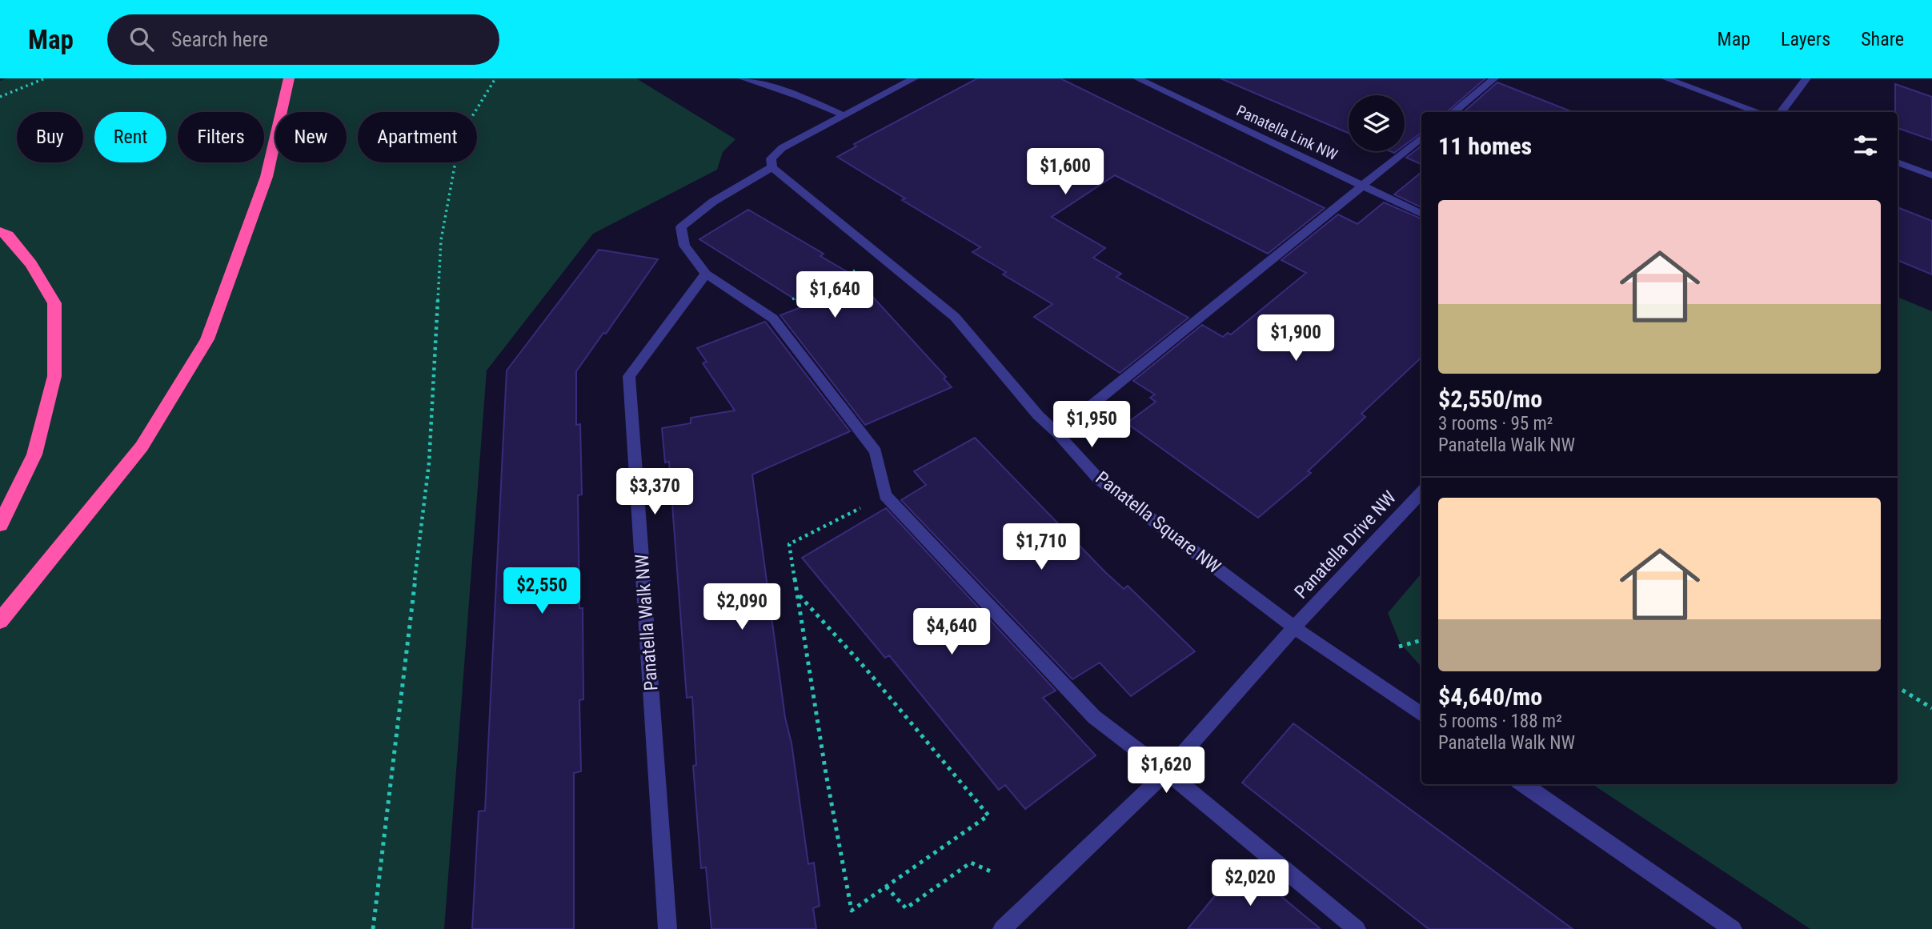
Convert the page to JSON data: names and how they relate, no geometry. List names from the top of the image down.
{
  "streets": {
    "street": [
      "Panatella Link NW",
      "Panatella Square NW",
      "Panatella Drive NW",
      "Panatella Walk NW"
    ]
  },
  "crossings": [
    ["Panatella Square NW", "Panatella Drive NW"]
  ],
  "page": {
    "header": "Map",
    "search": "Search here",
    "nav": ["Map", "Layers", "Share"],
    "chip": [
      "Buy",
      "Rent",
      "Filters",
      "New",
      "Apartment"
    ],
    "heading": "11 homes",
    "price": [
      "$1,600",
      "$1,640",
      "$1,900",
      "$1,950",
      "$3,370",
      "$1,710",
      "$2,550",
      "$2,090",
      "$4,640",
      "$1,620",
      "$2,020"
    ],
    "list": [
      {
        "name": "$2,550/mo",
        "note": "3 rooms · 95 m² · Panatella Walk NW"
      },
      {
        "name": "$4,640/mo",
        "note": "5 rooms · 188 m² · Panatella Walk NW"
      }
    ]
  }
}
